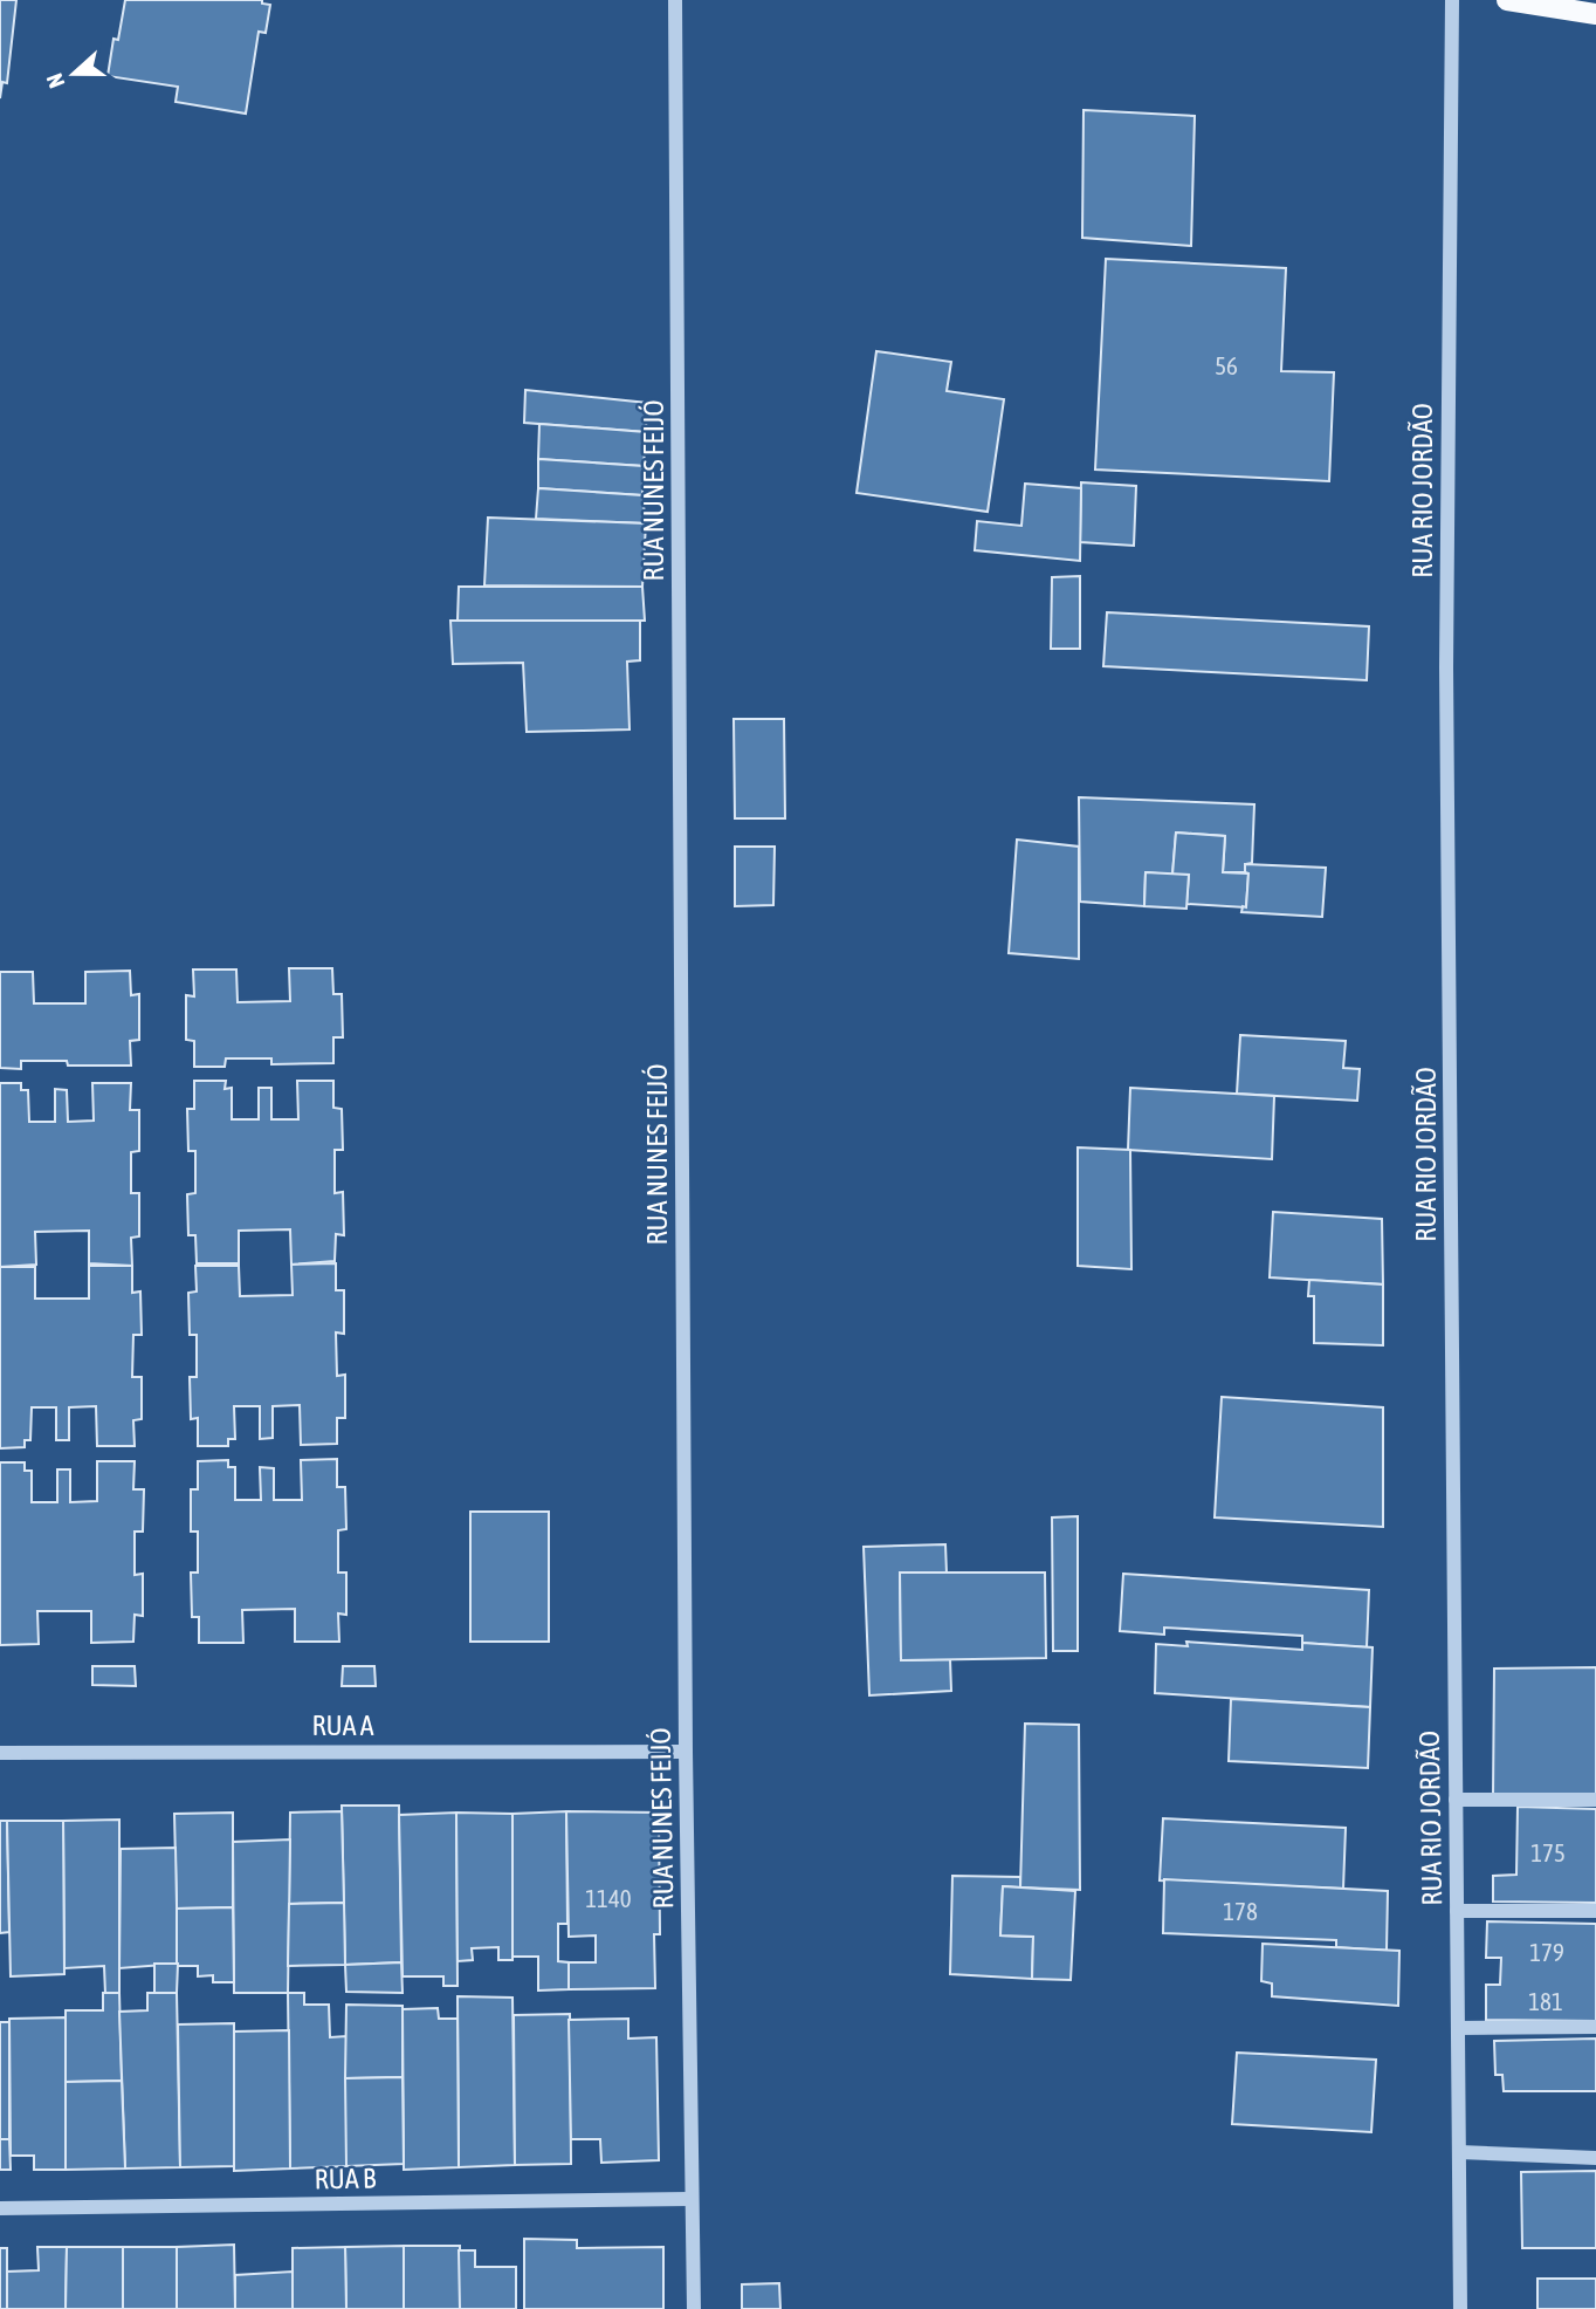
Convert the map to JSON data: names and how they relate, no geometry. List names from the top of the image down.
{
  "streets": {
    "street": [
      "RUA NUNES FEIJÓ",
      "RUA RIO JORDÃO",
      "RUA A",
      "RUA B"
    ]
  },
  "crossings": [
    ["RUA NUNES FEIJÓ", "RUA A"],
    ["RUA NUNES FEIJÓ", "RUA B"]
  ],
  "house_numbers": [
    "56",
    "175",
    "1140",
    "178",
    "179",
    "181"
  ],
  "north": "left"
}
